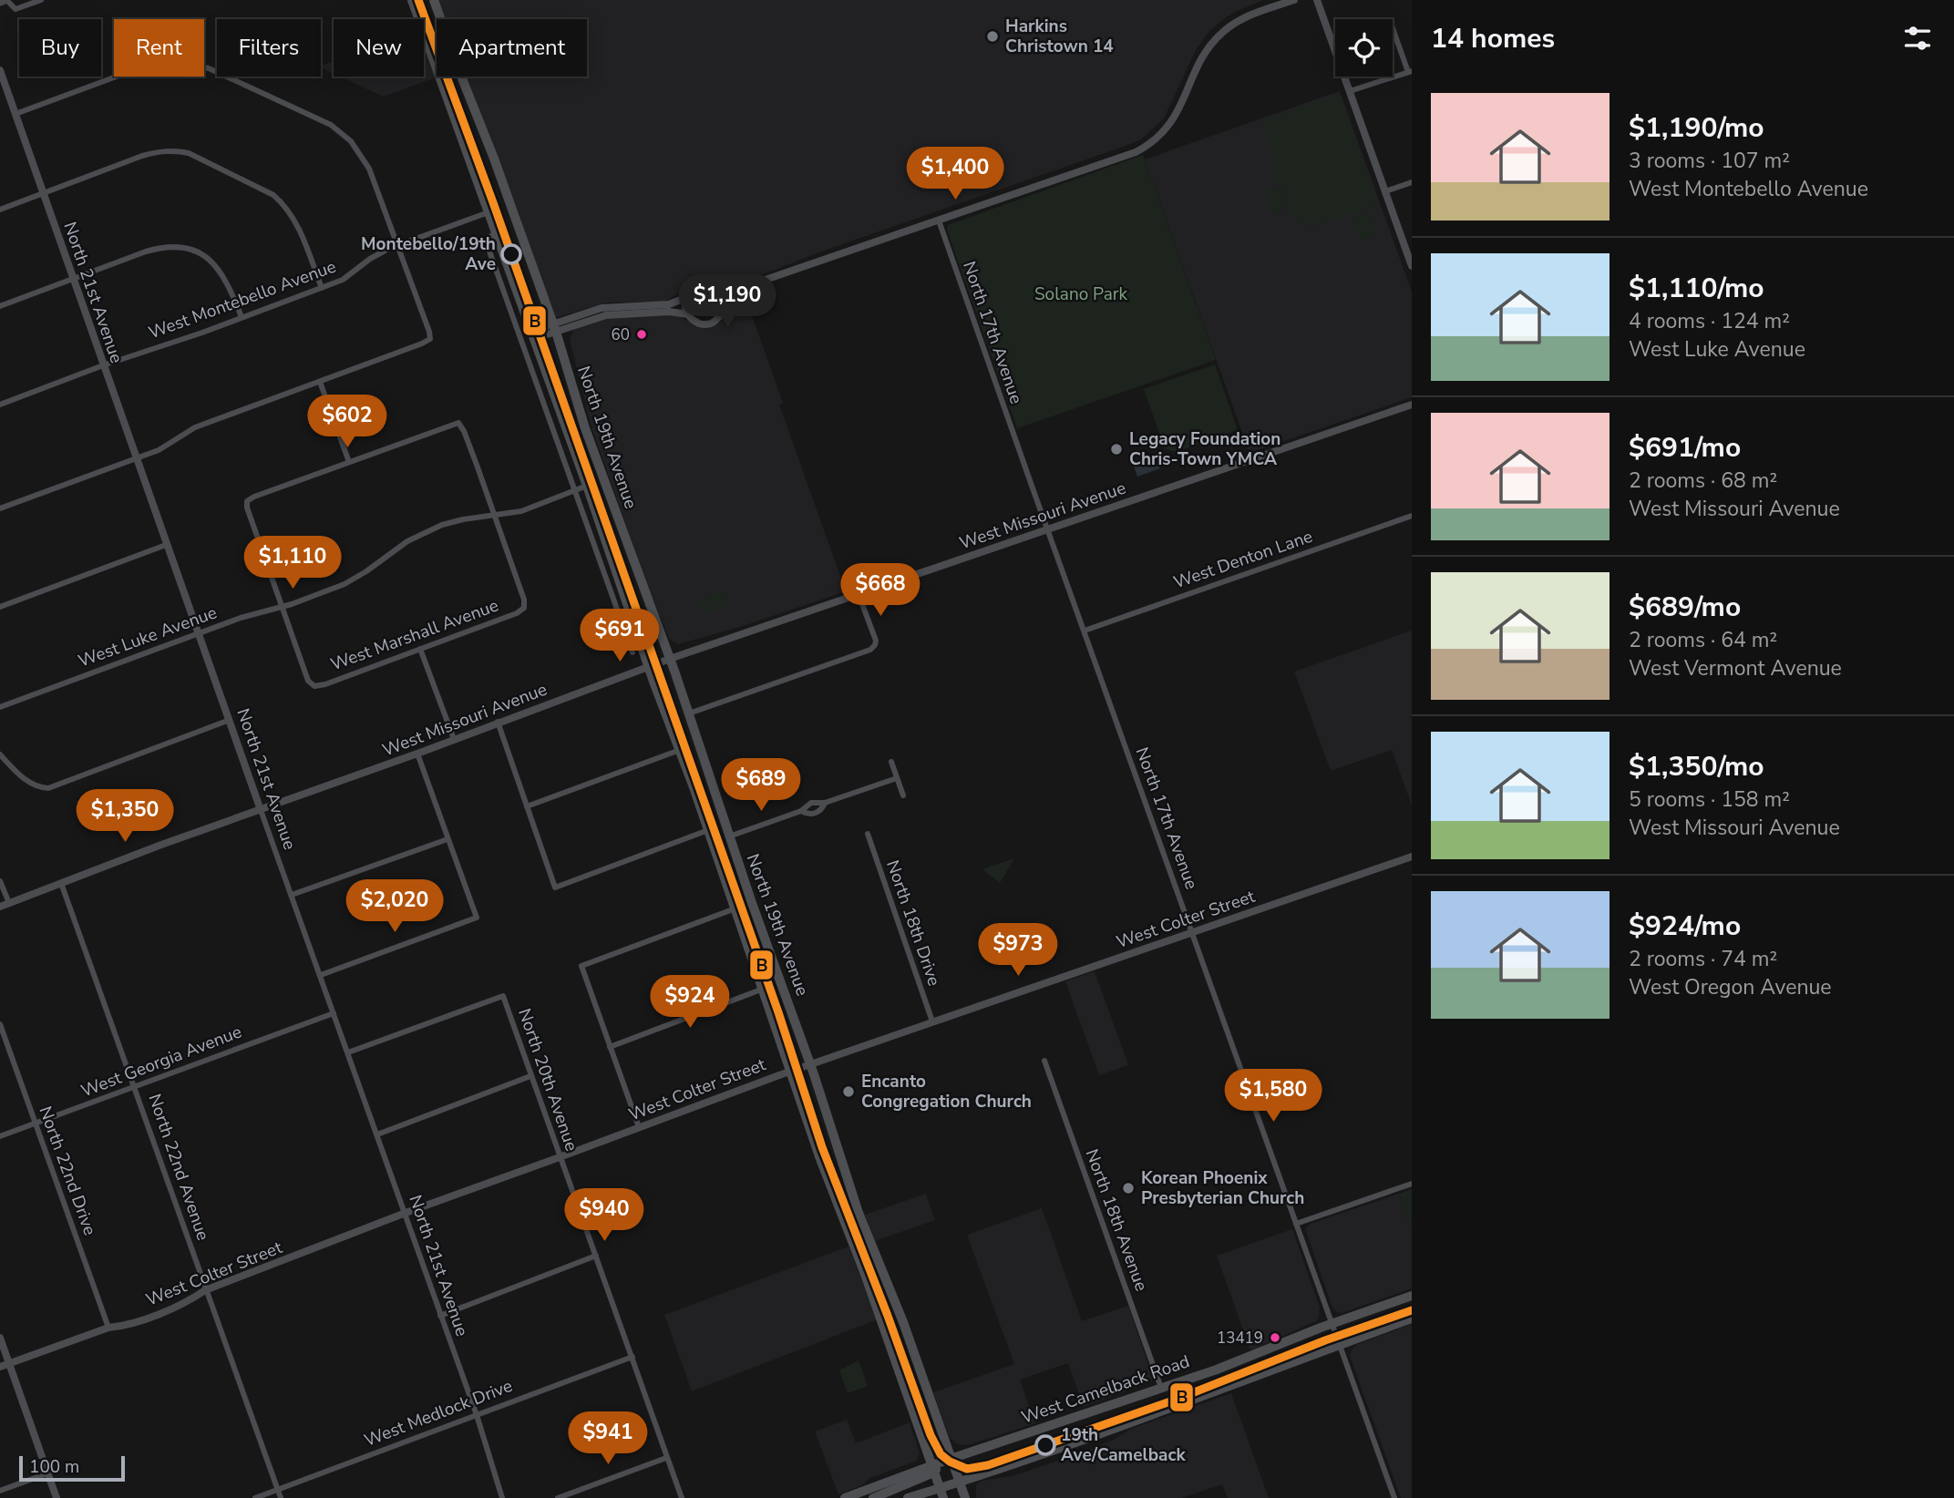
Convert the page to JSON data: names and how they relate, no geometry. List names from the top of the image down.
{
  "streets": {
    "main road": ["North 19th Avenue", "West Camelback Road"],
    "street": [
      "North 21st Avenue",
      "West Montebello Avenue",
      "North 17th Avenue",
      "West Missouri Avenue",
      "West Denton Lane",
      "West Marshall Avenue",
      "West Luke Avenue",
      "West Colter Street",
      "North 18th Drive",
      "West Georgia Avenue",
      "North 20th Avenue",
      "North 22nd Avenue",
      "North 22nd Drive",
      "North 18th Avenue",
      "West Medlock Drive"
    ]
  },
  "crossings": [
    ["North 21st Avenue", "West Montebello Avenue"],
    ["North 21st Avenue", "West Missouri Avenue"],
    ["North 21st Avenue", "West Luke Avenue"],
    ["North 21st Avenue", "West Colter Street"],
    ["North 21st Avenue", "West Georgia Avenue"],
    ["North 21st Avenue", "North 20th Avenue"],
    ["North 21st Avenue", "West Medlock Drive"],
    ["West Montebello Avenue", "North 19th Avenue"],
    ["North 17th Avenue", "West Missouri Avenue"],
    ["North 17th Avenue", "West Denton Lane"],
    ["North 17th Avenue", "West Colter Street"],
    ["North 17th Avenue", "West Camelback Road"],
    ["North 19th Avenue", "West Missouri Avenue"],
    ["North 19th Avenue", "West Luke Avenue"],
    ["North 19th Avenue", "West Colter Street"],
    ["North 19th Avenue", "West Camelback Road"],
    ["West Missouri Avenue", "North 22nd Avenue"],
    ["West Marshall Avenue", "West Luke Avenue"],
    ["West Colter Street", "North 18th Drive"],
    ["West Colter Street", "North 20th Avenue"],
    ["West Colter Street", "North 22nd Avenue"],
    ["West Colter Street", "North 22nd Drive"],
    ["West Georgia Avenue", "North 22nd Avenue"],
    ["West Georgia Avenue", "North 22nd Drive"],
    ["North 20th Avenue", "West Medlock Drive"],
    ["North 22nd Avenue", "West Medlock Drive"],
    ["North 18th Avenue", "West Camelback Road"]
  ],
  "parks": ["Solano Park"],
  "places": [
    "Harkins Christown 14",
    "Montebello/19th Ave",
    "60",
    "Legacy Foundation Chris-Town YMCA",
    "Encanto Congregation Church",
    "Korean Phoenix Presbyterian Church",
    "13419",
    "19th Ave/Camelback"
  ],
  "lines": ["transit line B"],
  "scale_bar": "100 m",
  "page": {
    "heading": "14 homes",
    "chip": [
      "Buy",
      "Rent",
      "Filters",
      "New",
      "Apartment"
    ],
    "list": [
      {
        "name": "$1,190/mo",
        "note": "3 rooms · 107 m² · West Montebello Avenue"
      },
      {
        "name": "$1,110/mo",
        "note": "4 rooms · 124 m² · West Luke Avenue"
      },
      {
        "name": "$691/mo",
        "note": "2 rooms · 68 m² · West Missouri Avenue"
      },
      {
        "name": "$689/mo",
        "note": "2 rooms · 64 m² · West Vermont Avenue"
      },
      {
        "name": "$1,350/mo",
        "note": "5 rooms · 158 m² · West Missouri Avenue"
      },
      {
        "name": "$924/mo",
        "note": "2 rooms · 74 m² · West Oregon Avenue"
      }
    ],
    "price": [
      "$1,400",
      "$1,190",
      "$602",
      "$1,110",
      "$668",
      "$691",
      "$689",
      "$1,350",
      "$2,020",
      "$973",
      "$924",
      "$1,580",
      "$940",
      "$941"
    ],
    "scale": "100 m"
  }
}
